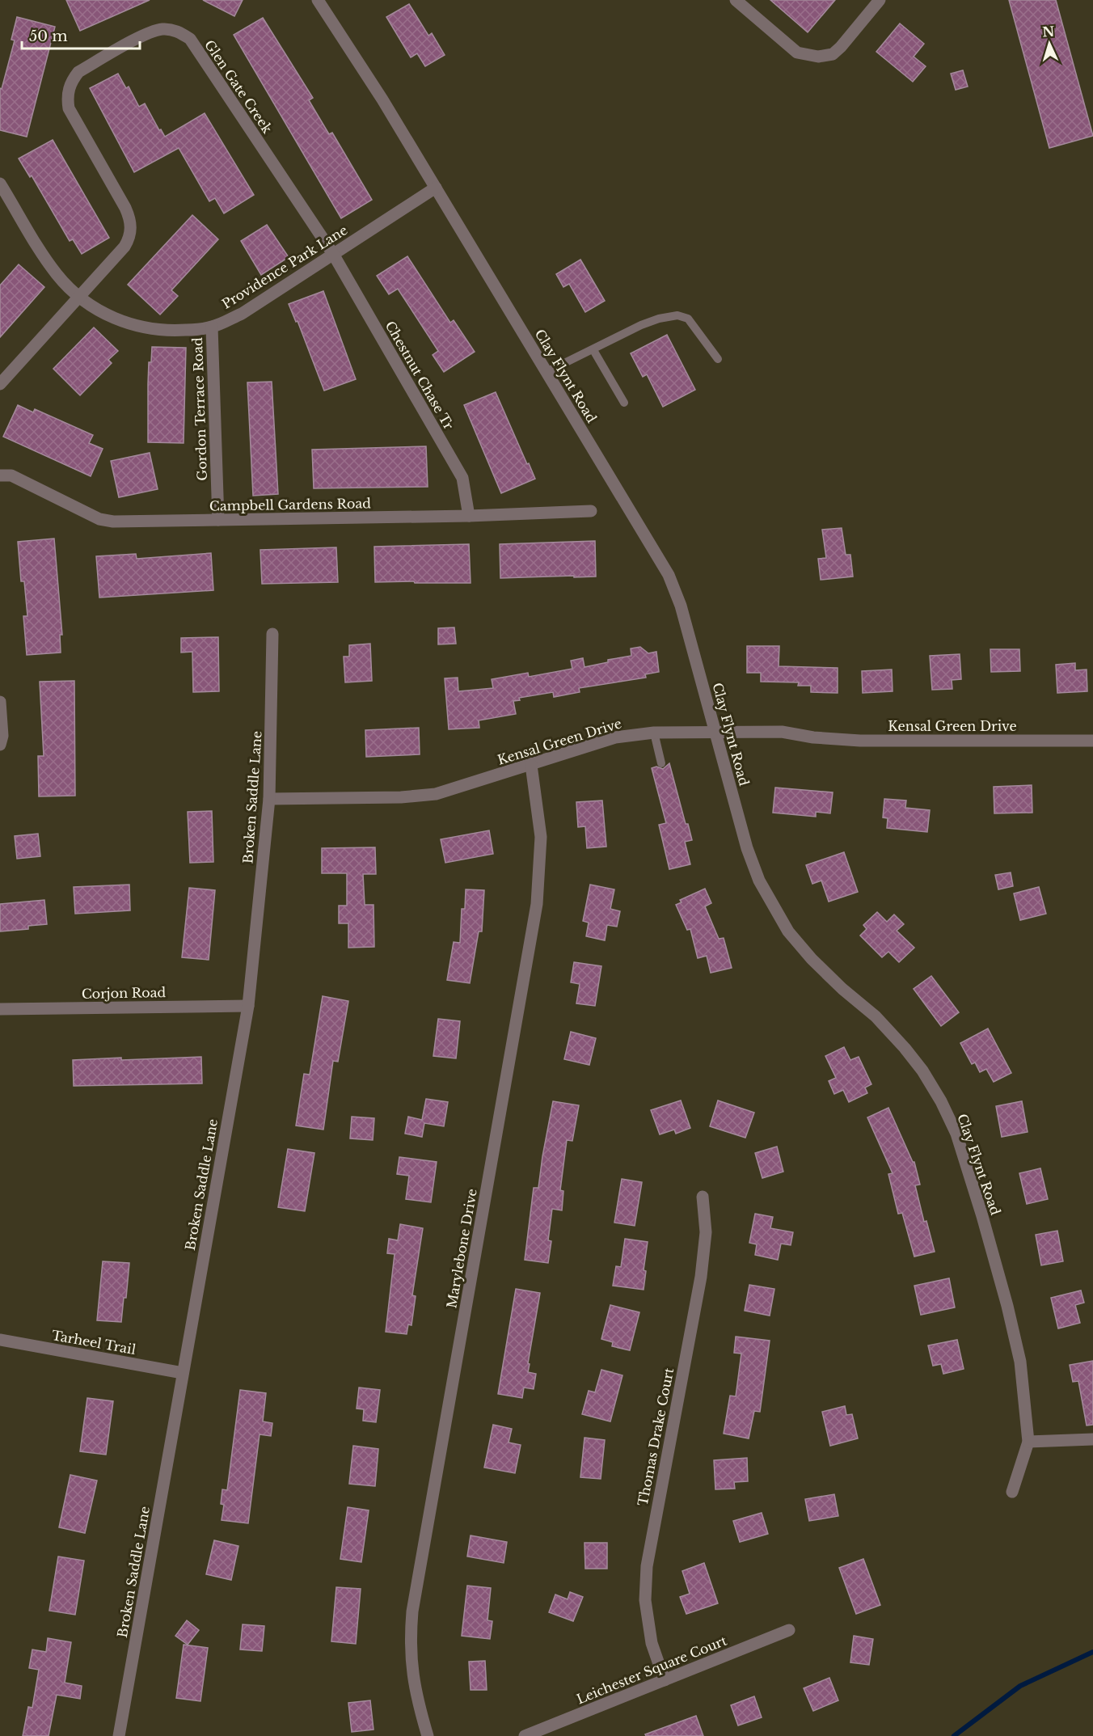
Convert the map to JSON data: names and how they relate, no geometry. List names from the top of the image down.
{
  "streets": {
    "street": [
      "Glen Gate Creek",
      "Providence Park Lane",
      "Chestnut Chase Tr",
      "Clay Flynt Road",
      "Gordon Terrace Road",
      "Campbell Gardens Road",
      "Kensal Green Drive",
      "Broken Saddle Lane",
      "Corjon Road",
      "Marylebone Drive",
      "Tarheel Trail",
      "Thomas Drake Court",
      "Leichester Square Court"
    ]
  },
  "crossings": [
    ["Glen Gate Creek", "Providence Park Lane"],
    ["Glen Gate Creek", "Chestnut Chase Tr"],
    ["Providence Park Lane", "Chestnut Chase Tr"],
    ["Providence Park Lane", "Clay Flynt Road"],
    ["Providence Park Lane", "Gordon Terrace Road"],
    ["Chestnut Chase Tr", "Campbell Gardens Road"],
    ["Clay Flynt Road", "Kensal Green Drive"],
    ["Gordon Terrace Road", "Campbell Gardens Road"],
    ["Kensal Green Drive", "Broken Saddle Lane"],
    ["Kensal Green Drive", "Marylebone Drive"],
    ["Broken Saddle Lane", "Corjon Road"],
    ["Broken Saddle Lane", "Tarheel Trail"],
    ["Thomas Drake Court", "Leichester Square Court"]
  ],
  "scale_bar": "50 m",
  "north": "top"
}
